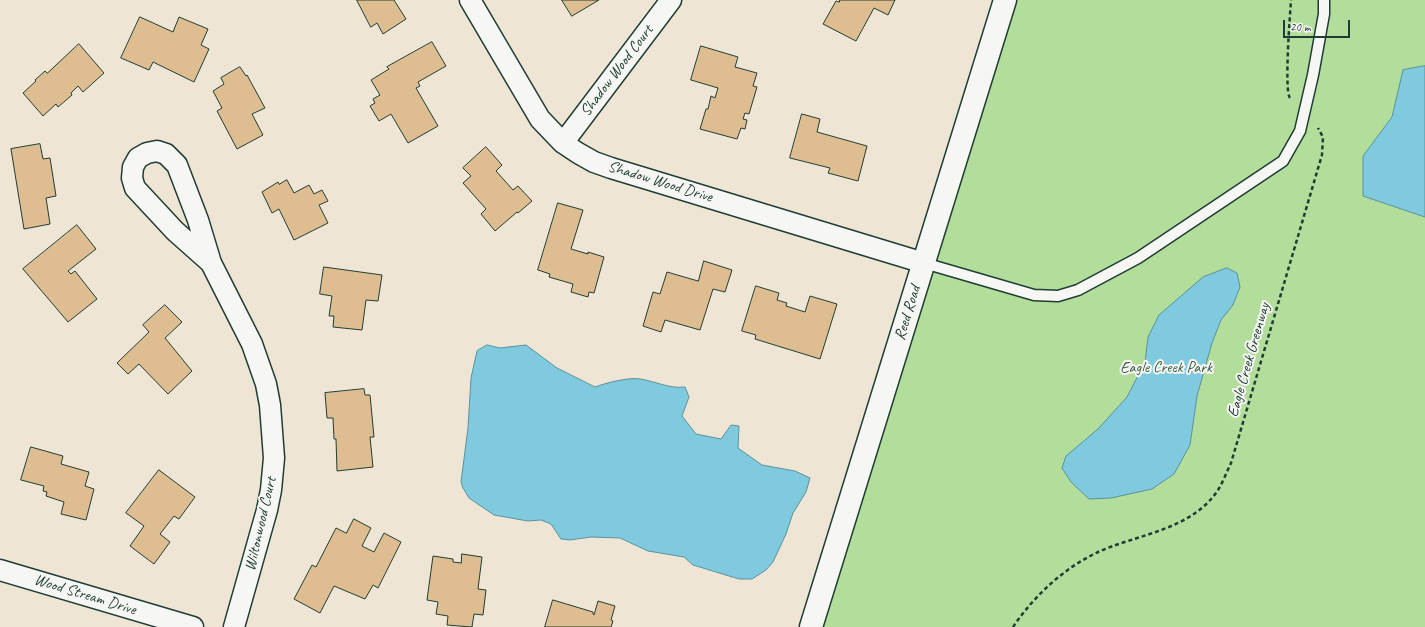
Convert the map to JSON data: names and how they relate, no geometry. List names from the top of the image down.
{
  "streets": {
    "main road": ["Reed Road"],
    "street": [
      "Shadow Wood Court",
      "Shadow Wood Drive",
      "Wiltonwood Court",
      "Wood Stream Drive"
    ],
    "path": ["Eagle Creek Greenway"]
  },
  "crossings": [
    ["Shadow Wood Court", "Shadow Wood Drive"],
    ["Shadow Wood Drive", "Reed Road"]
  ],
  "parks": ["Eagle Creek Park"],
  "scale_bar": "20 m"
}
